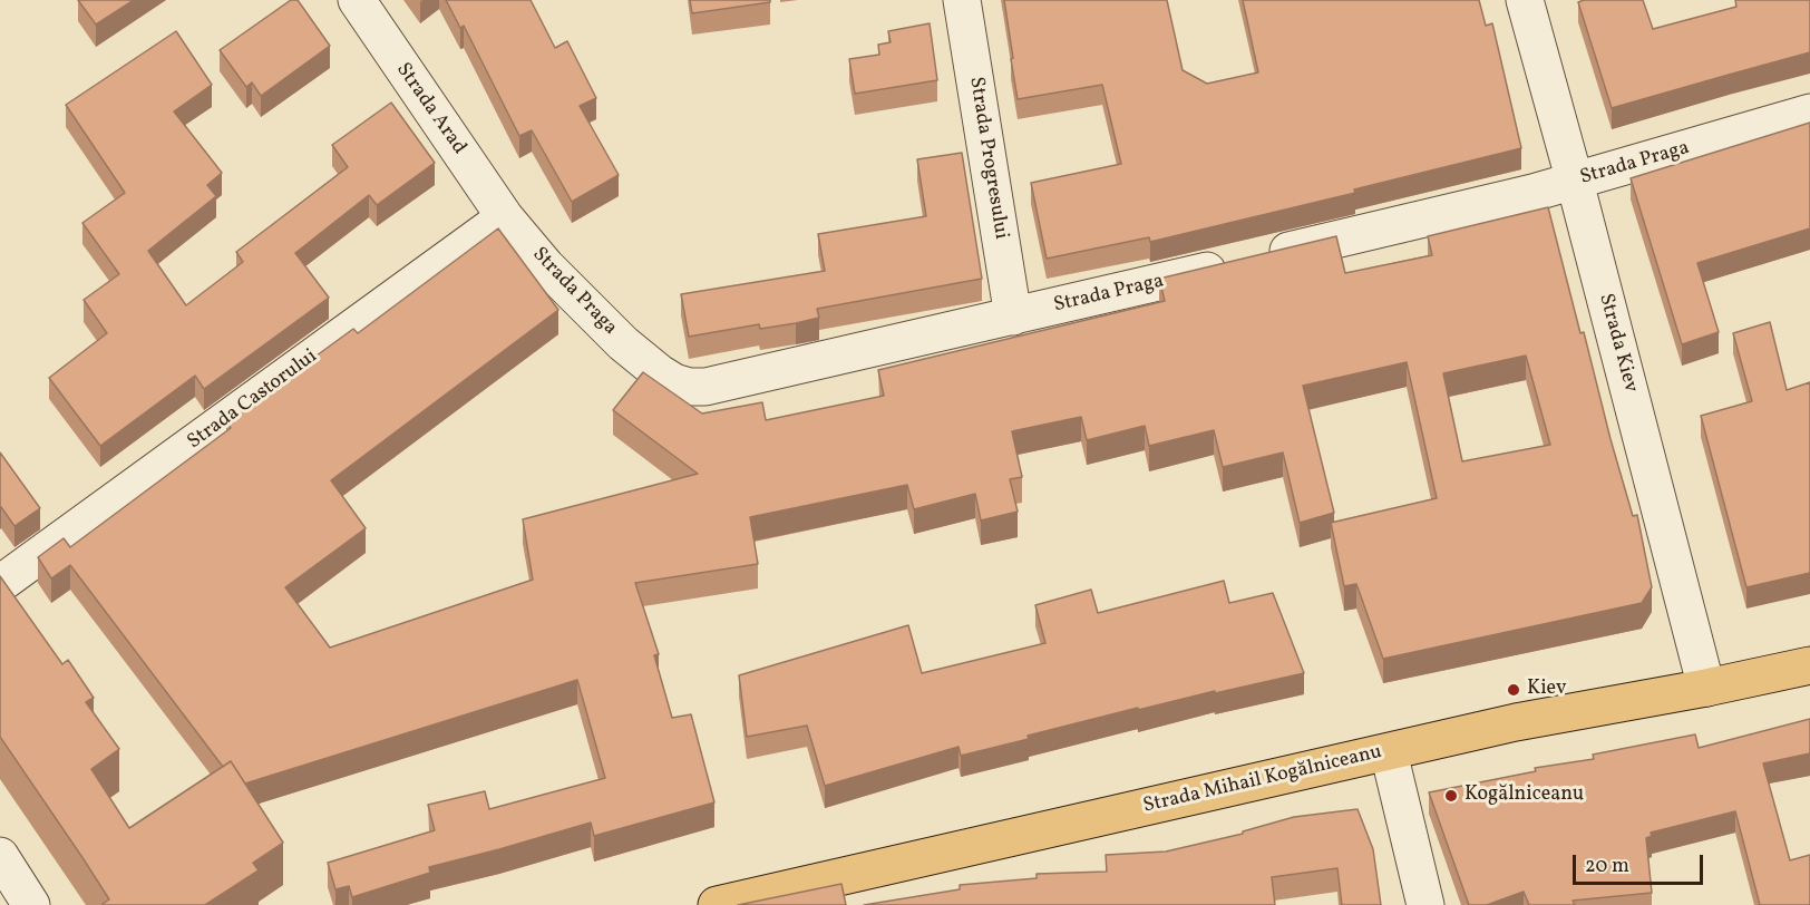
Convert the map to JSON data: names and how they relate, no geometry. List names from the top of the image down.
{
  "streets": {
    "main road": ["Strada Mihail Kogălniceanu"],
    "street": [
      "Strada Arad",
      "Strada Progresului",
      "Strada Praga",
      "Strada Kiev",
      "Strada Castorului"
    ]
  },
  "crossings": [
    ["Strada Arad", "Strada Praga"],
    ["Strada Arad", "Strada Castorului"],
    ["Strada Progresului", "Strada Praga"],
    ["Strada Praga", "Strada Kiev"],
    ["Strada Praga", "Strada Castorului"],
    ["Strada Kiev", "Strada Mihail Kogălniceanu"]
  ],
  "places": ["Kiev", "Kogălniceanu"],
  "scale_bar": "20 m"
}
